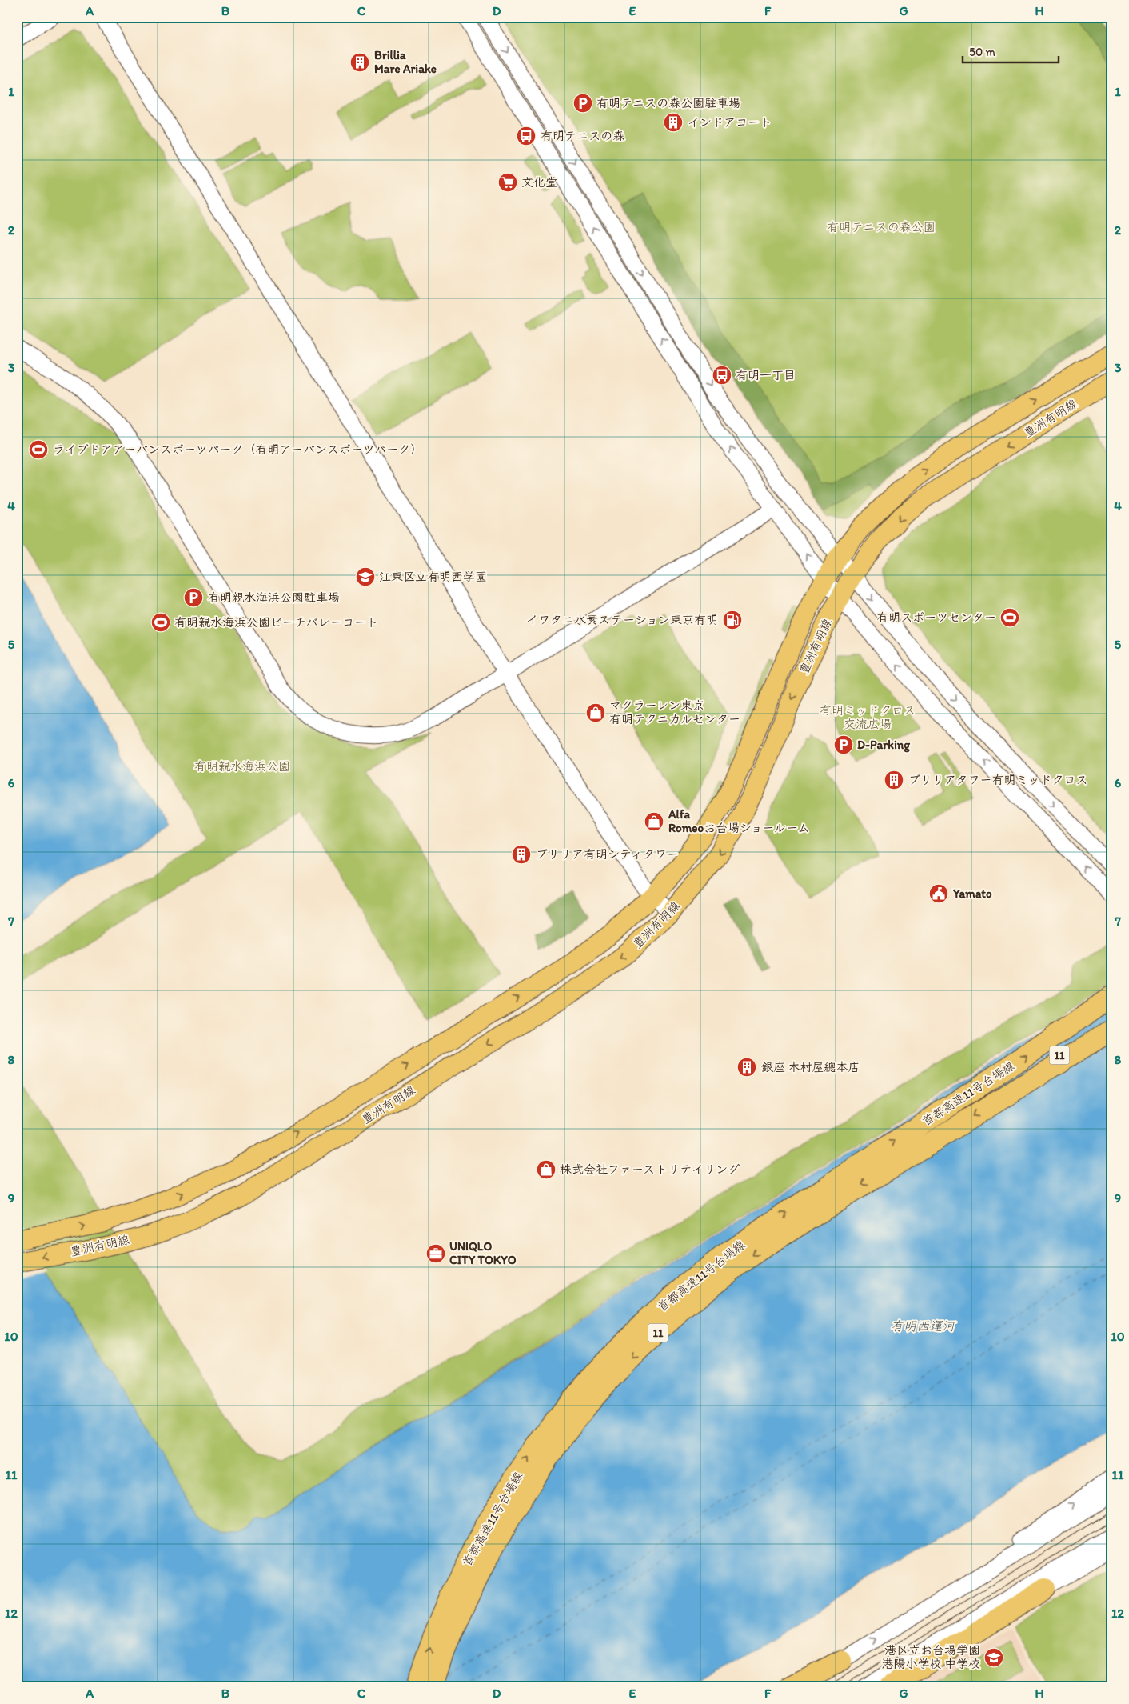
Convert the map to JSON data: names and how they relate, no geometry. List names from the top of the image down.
{
  "streets": {
    "highway": ["11", "首都高速11号台場線"],
    "main road": ["豊洲有明線"]
  },
  "crossings": [
    ["11", "首都高速11号台場線"]
  ],
  "water": ["有明西運河"],
  "parks": ["有明テニスの森公園", "有明ミッドクロス 交流広場", "有明親水海浜公園"],
  "places": {
    "building": [
      "Brillia Mare Ariake",
      "インドアコート",
      "ブリリアタワー有明ミッドクロス",
      "ブリリア有明シティタワー",
      "銀座 木村屋總本店"
    ],
    "parking": ["有明テニスの森公園駐車場", "有明親水海浜公園駐車場", "D-Parking"],
    "bus stop": ["有明テニスの森", "有明一丁目"],
    "supermarket": ["文化堂"],
    "sports": ["ライブドアアーバンスポーツパーク（有明アーバンスポーツパーク）", "有明スポーツセンター", "有明親水海浜公園ビーチバレーコート"],
    "school or university": ["江東区立有明西学園", "港区立お台場学園 港陽小学校 中学校"],
    "fuel station": ["イワタニ水素ステーション東京有明"],
    "shop": ["マクラーレン東京 有明テクニカルセンター", "Alfa Romeoお台場ショールーム", "株式会社ファーストリテイリング"],
    "public building": ["Yamato"],
    "office": ["UNIQLO CITY TOKYO"]
  },
  "scale_bar": "50 m",
  "grid": {
    "columns": [
      "A",
      "B",
      "C",
      "D",
      "E",
      "F",
      "G",
      "H"
    ],
    "rows": [
      "1",
      "2",
      "3",
      "4",
      "5",
      "6",
      "7",
      "8",
      "9",
      "10",
      "11",
      "12"
    ]
  }
}
